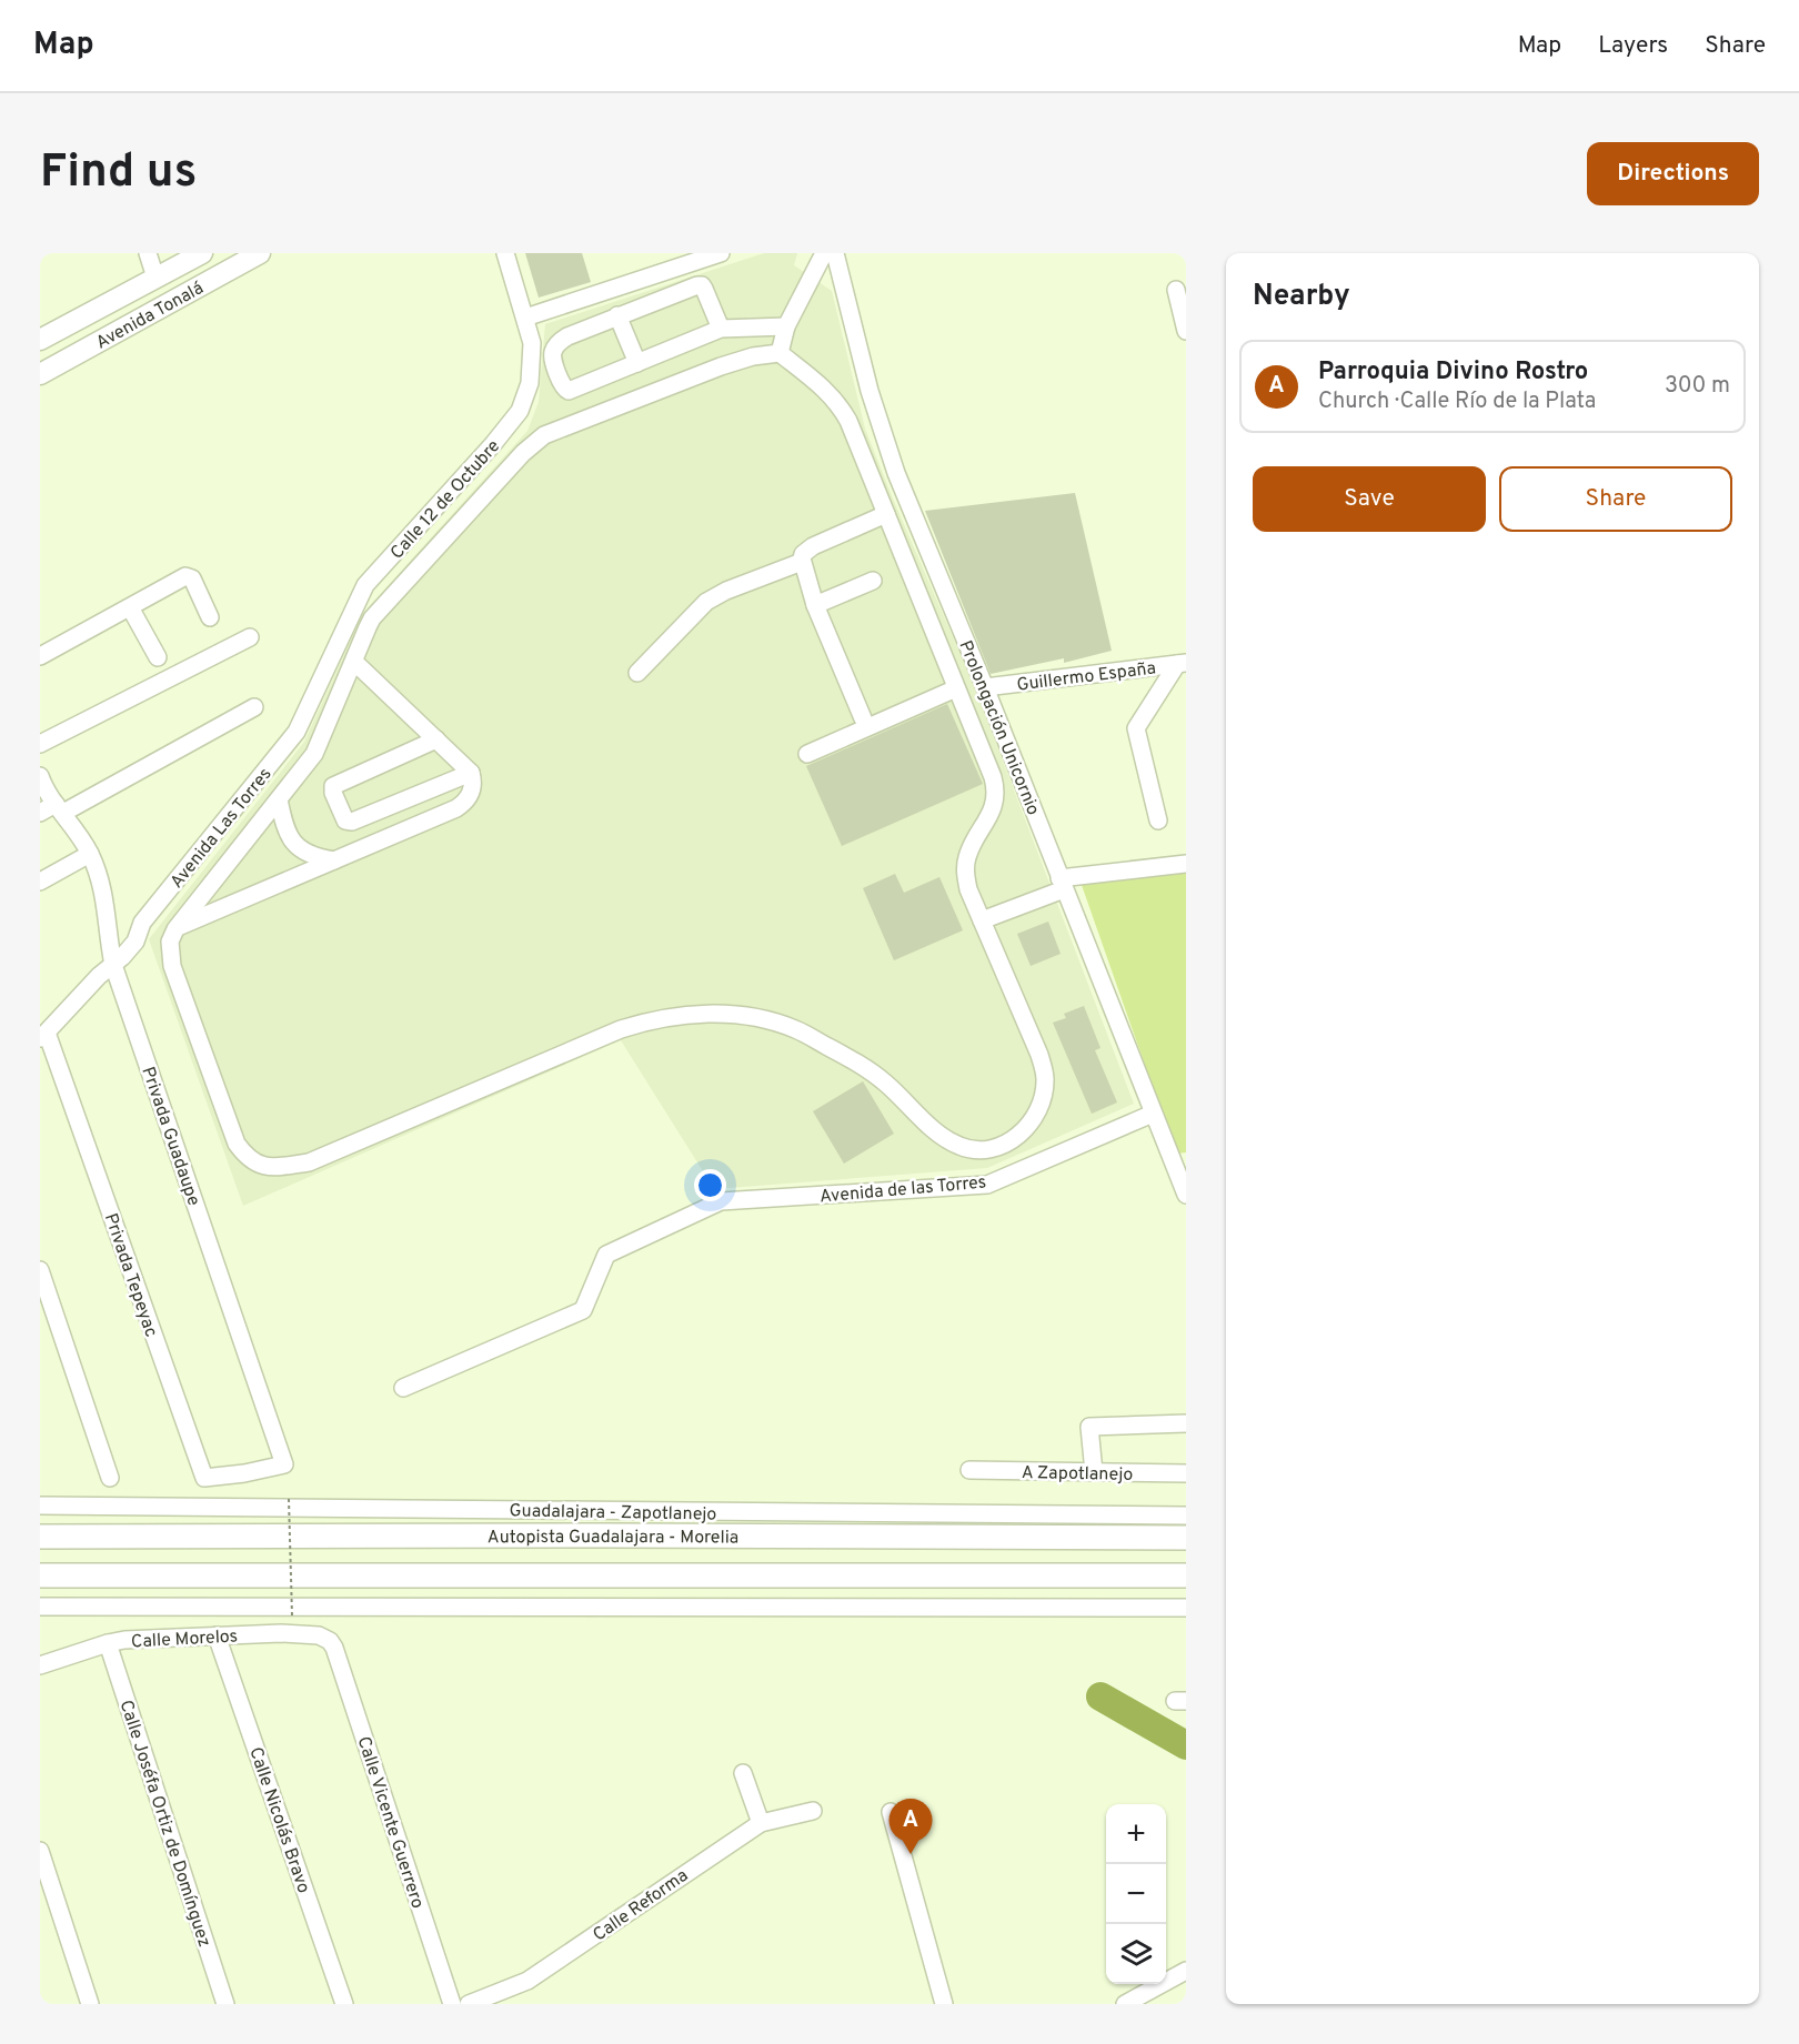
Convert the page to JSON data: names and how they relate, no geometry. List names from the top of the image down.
{
  "streets": {
    "highway": ["Autopista Guadalajara - Morelia"],
    "main road": ["Avenida Tonalá"],
    "street": [
      "Calle 12 de Octubre",
      "Guillermo España",
      "Prolongación Unicornio",
      "Avenida Las Torres",
      "Privada Guadaupe",
      "Avenida de las Torres",
      "Privada Tepeyac",
      "A Zapotlanejo",
      "Guadalajara - Zapotlanejo",
      "Calle Morelos",
      "Calle Nicolás Bravo",
      "Calle Vicente Guerrero",
      "Calle Joséfa Ortiz de Domínguez",
      "Calle Reforma"
    ]
  },
  "crossings": [
    ["Calle 12 de Octubre", "Avenida Las Torres"],
    ["Guillermo España", "Prolongación Unicornio"],
    ["Prolongación Unicornio", "Avenida de las Torres"],
    ["Avenida Las Torres", "Privada Guadaupe"],
    ["Avenida Las Torres", "Privada Tepeyac"],
    ["Privada Guadaupe", "Privada Tepeyac"],
    ["Calle Morelos", "Calle Nicolás Bravo"],
    ["Calle Morelos", "Calle Vicente Guerrero"],
    ["Calle Morelos", "Calle Joséfa Ortiz de Domínguez"]
  ],
  "page": {
    "header": "Map",
    "nav": ["Map", "Layers", "Share"],
    "buttons": [
      "Directions",
      ["Save", "Share"]
    ],
    "title": "Find us",
    "heading": "Nearby",
    "list": [
      {
        "mark": "A",
        "name": "Parroquia Divino Rostro",
        "note": "Church · Calle Río de la Plata",
        "value": "300 m"
      }
    ],
    "pins": "A",
    "map_buttons": ["+", "−"]
  }
}
